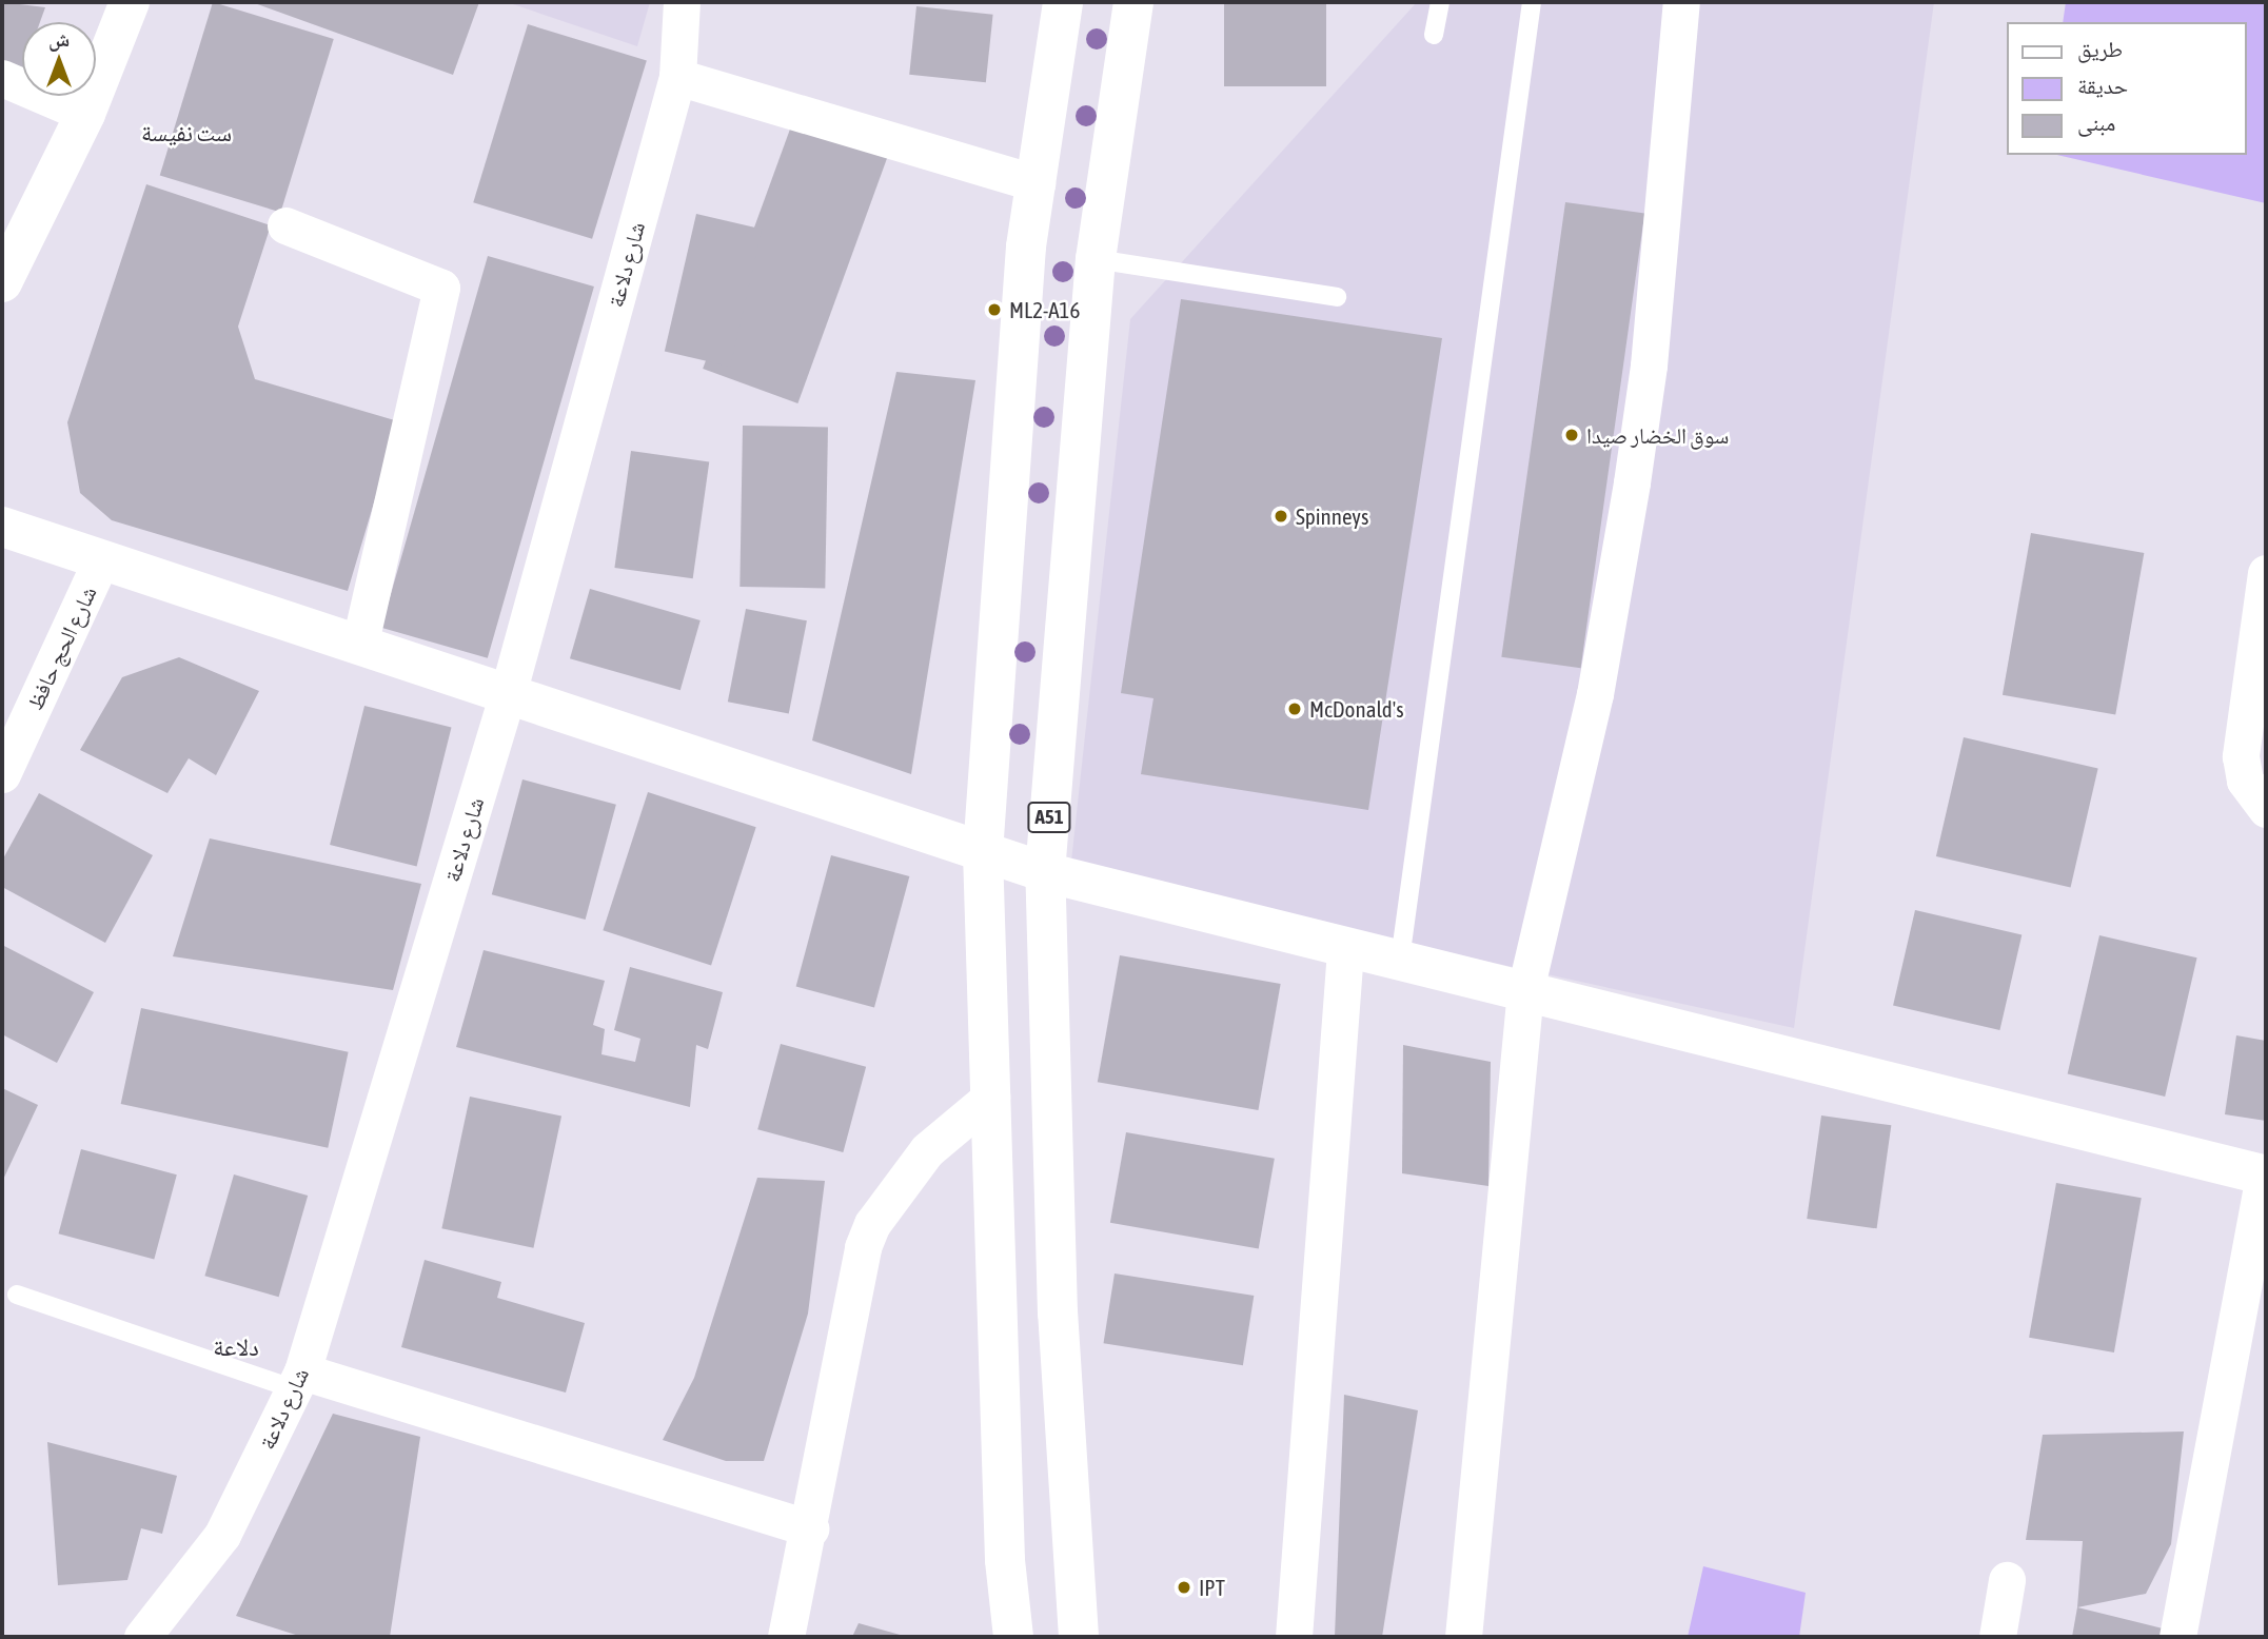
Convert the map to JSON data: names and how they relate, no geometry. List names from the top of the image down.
{
  "streets": {
    "main road": ["A51"],
    "street": ["شارع دلاعة", "شارع الحج حافظ"]
  },
  "districts": ["ست نفيسة", "دلاعة"],
  "places": [
    "ML2-A16",
    "سوق الخضار صيدا",
    "Spinneys",
    "McDonald's",
    "IPT"
  ],
  "legend": ["طريق", "حديقة", "مبنى"],
  "north": "top"
}
